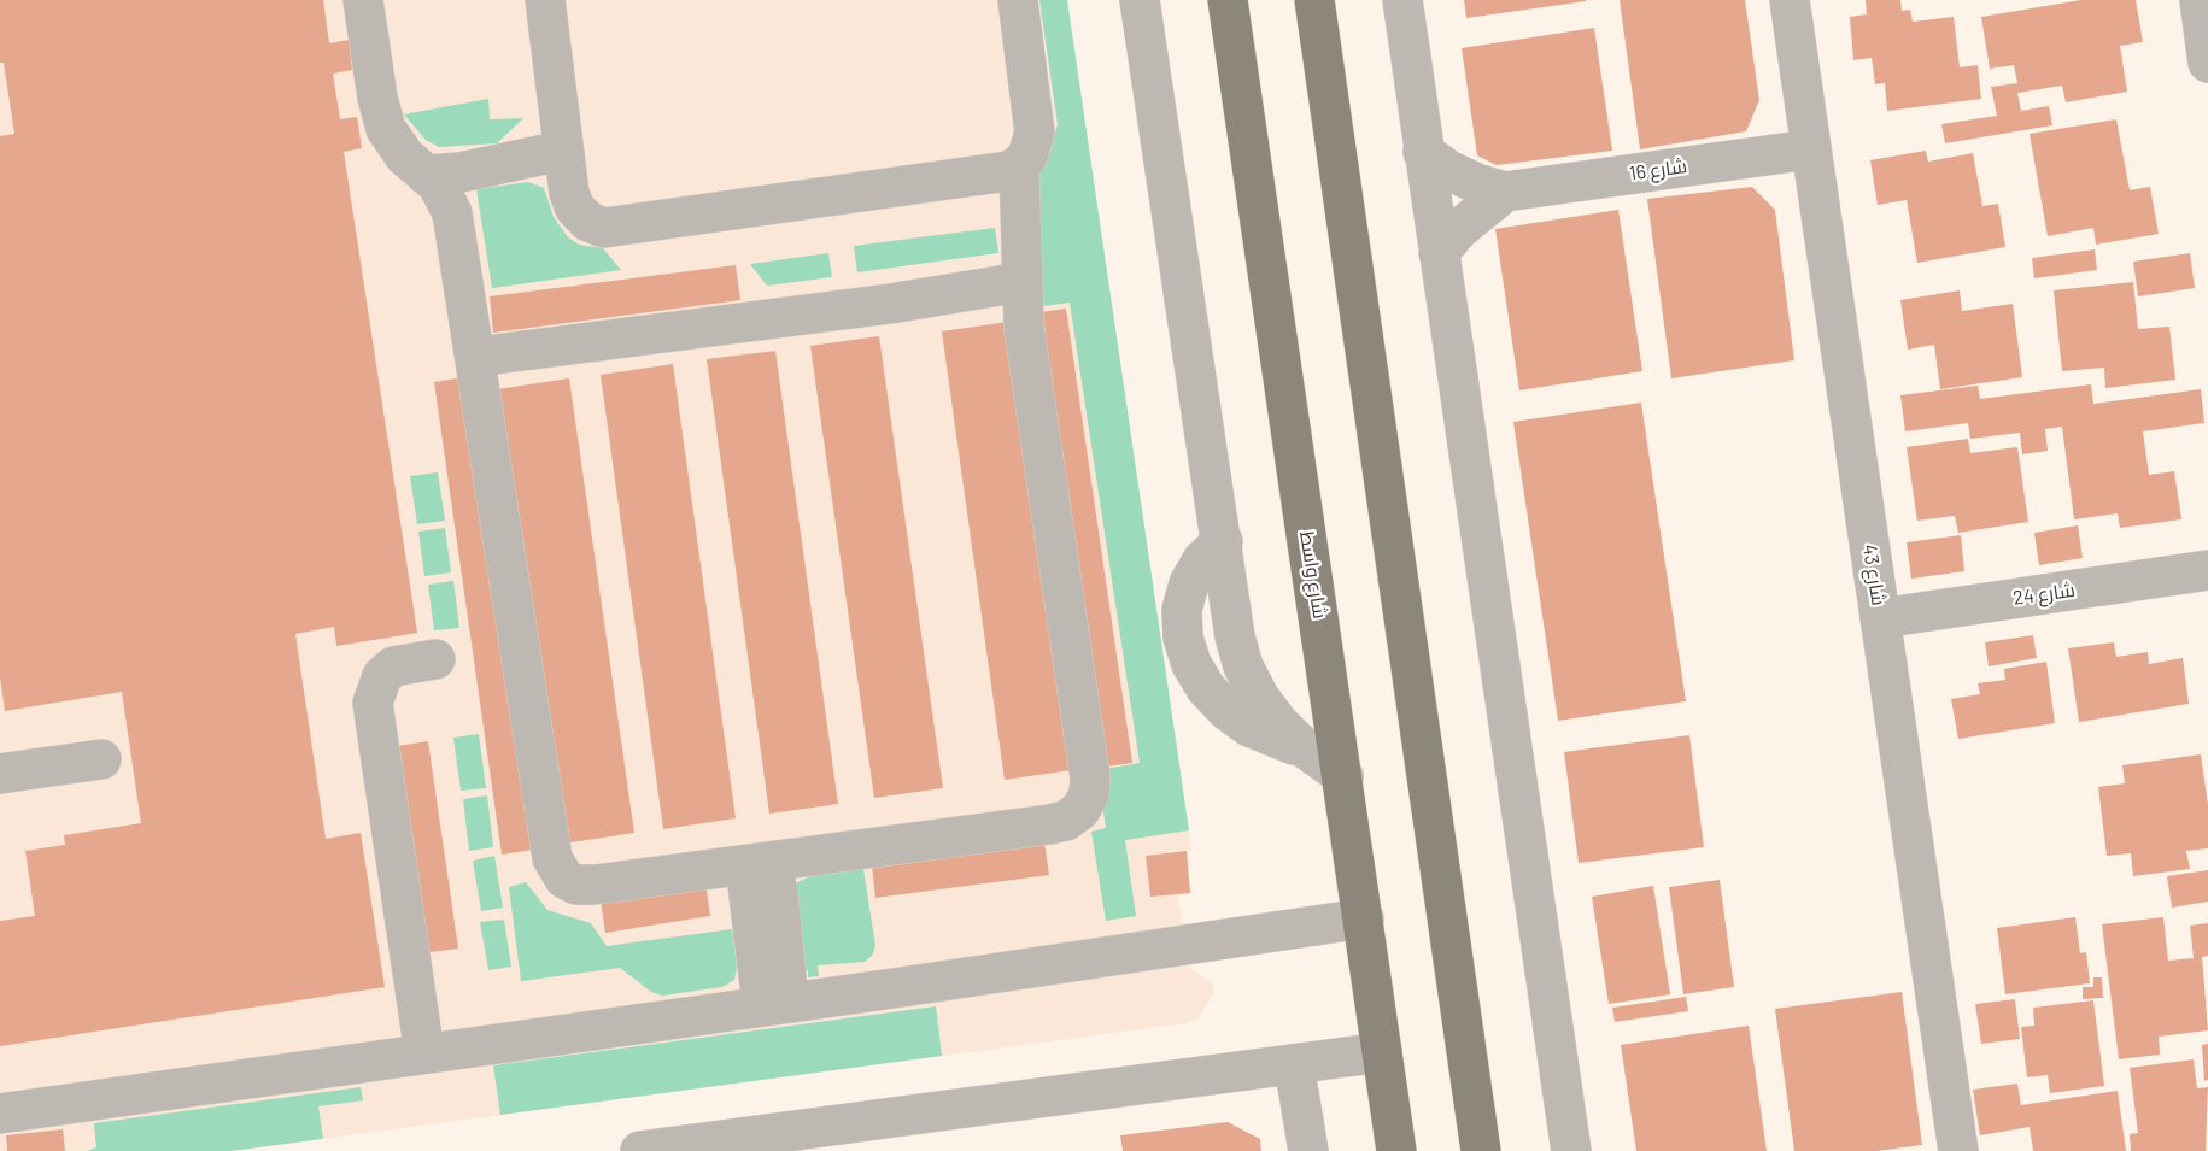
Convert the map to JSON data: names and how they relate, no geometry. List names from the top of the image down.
{
  "streets": {
    "main road": ["شارع واسط"],
    "street": ["شارع 16", "شارع 43", "شارع 24"]
  },
  "crossings": [
    ["شارع 16", "شارع 43"],
    ["شارع 43", "شارع 24"]
  ]
}
